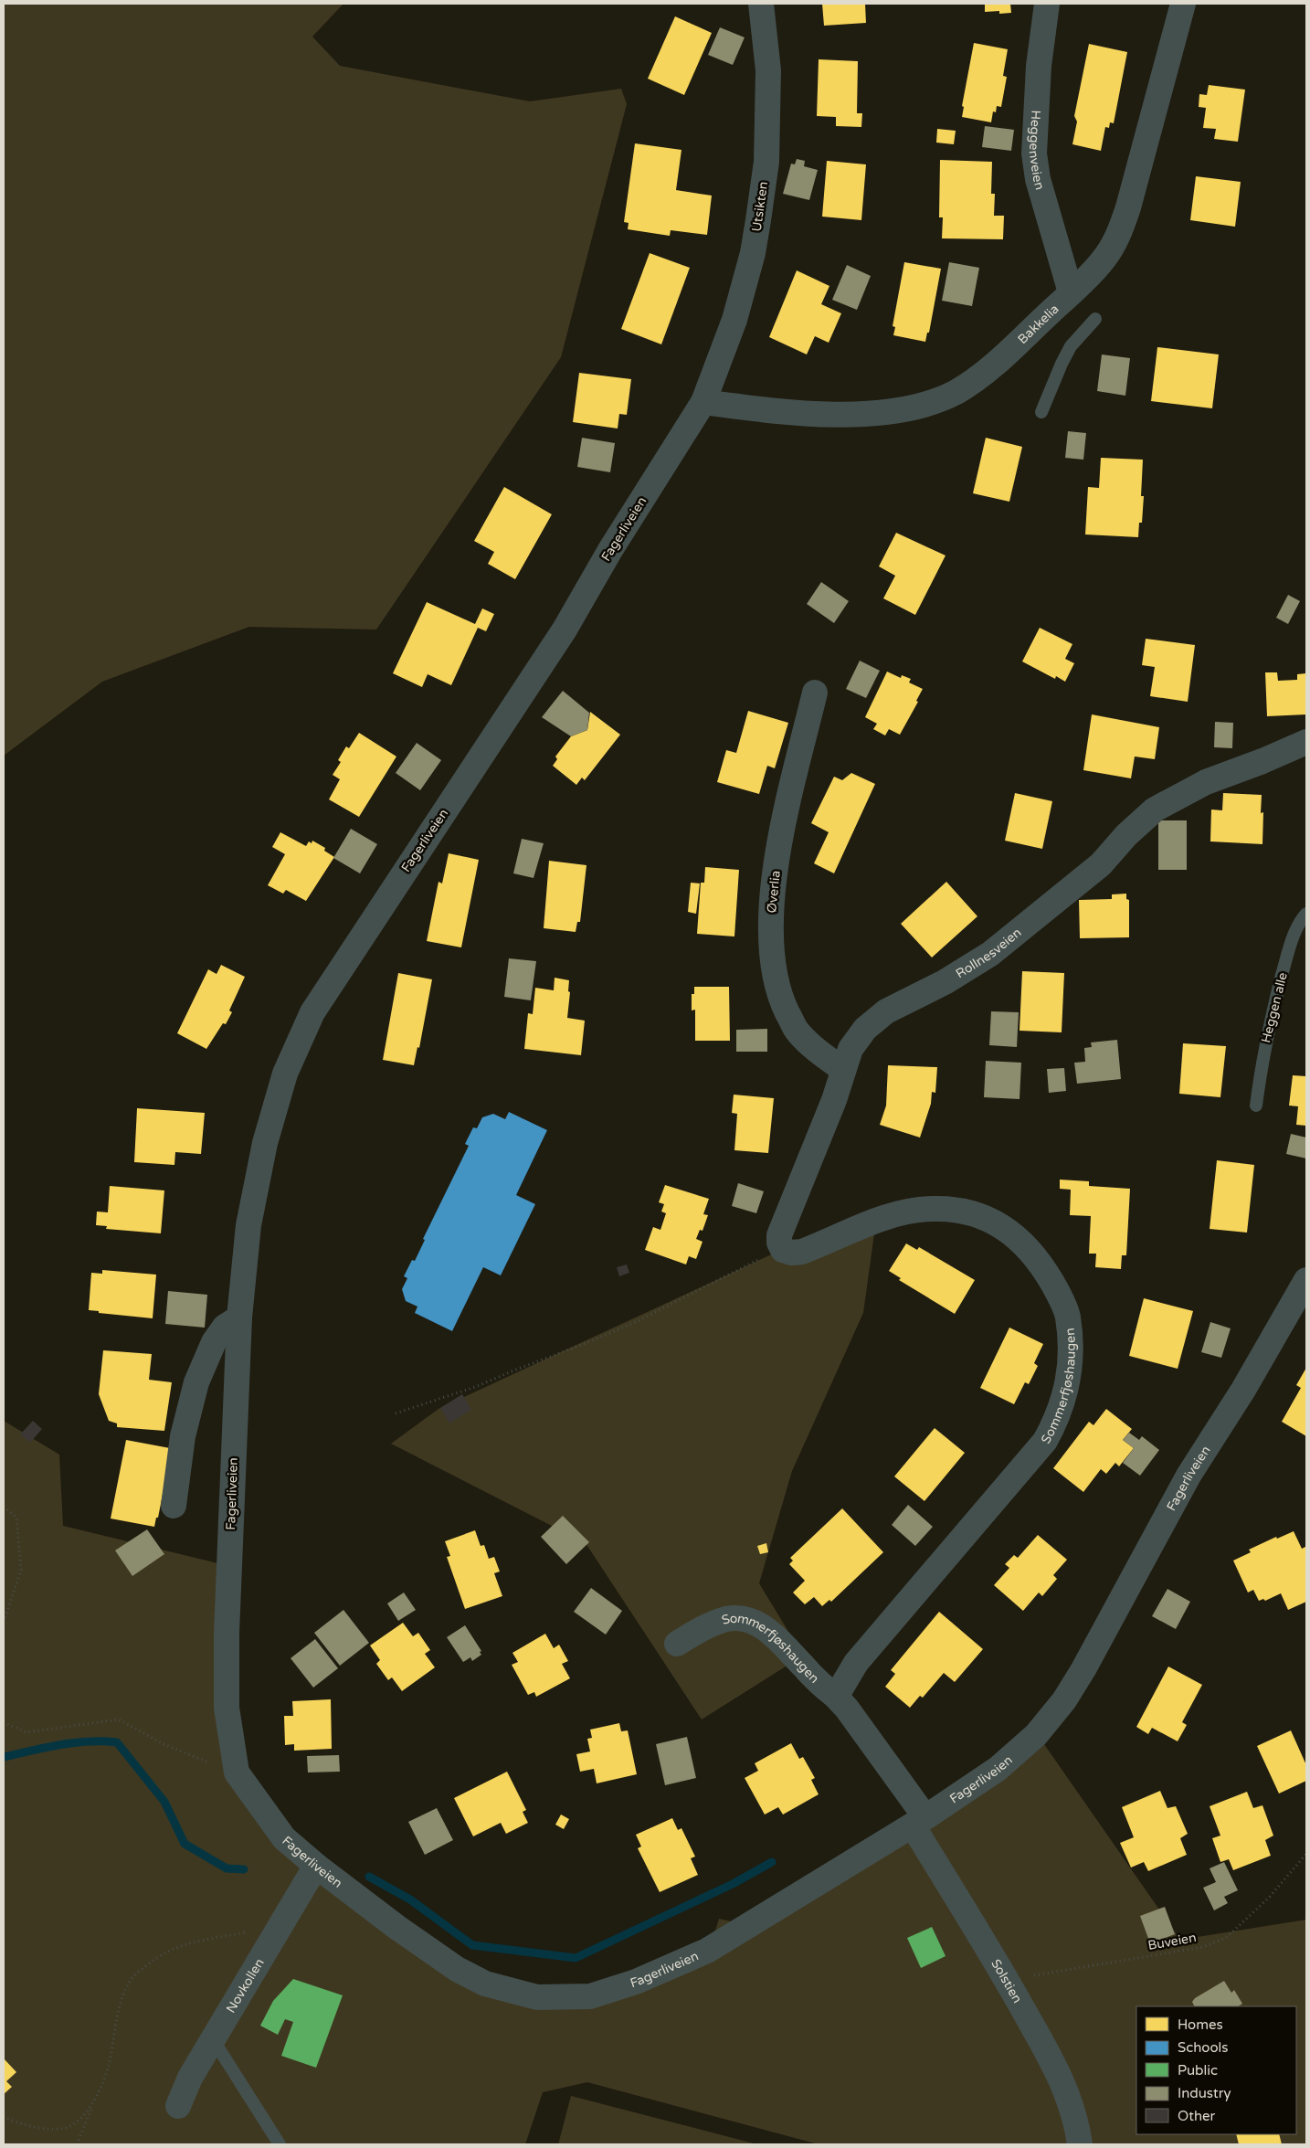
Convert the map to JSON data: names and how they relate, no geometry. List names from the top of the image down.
{
  "streets": {
    "street": [
      "Heggenveien",
      "Utsikten",
      "Bakkelia",
      "Fagerliveien",
      "Øverlia",
      "Rollnesveien",
      "Sommerfjøshaugen",
      "Solstien",
      "Novkollen"
    ],
    "lane": ["Heggen alle"],
    "path": ["Buveien"]
  },
  "crossings": [
    ["Heggenveien", "Bakkelia"],
    ["Utsikten", "Bakkelia"],
    ["Utsikten", "Fagerliveien"],
    ["Bakkelia", "Fagerliveien"],
    ["Fagerliveien", "Sommerfjøshaugen"],
    ["Fagerliveien", "Solstien"],
    ["Fagerliveien", "Novkollen"],
    ["Øverlia", "Rollnesveien"],
    ["Rollnesveien", "Sommerfjøshaugen"],
    ["Sommerfjøshaugen", "Solstien"],
    ["Buveien", "Solstien"]
  ],
  "legend": [
    "Homes",
    "Schools",
    "Public",
    "Industry",
    "Other"
  ]
}
